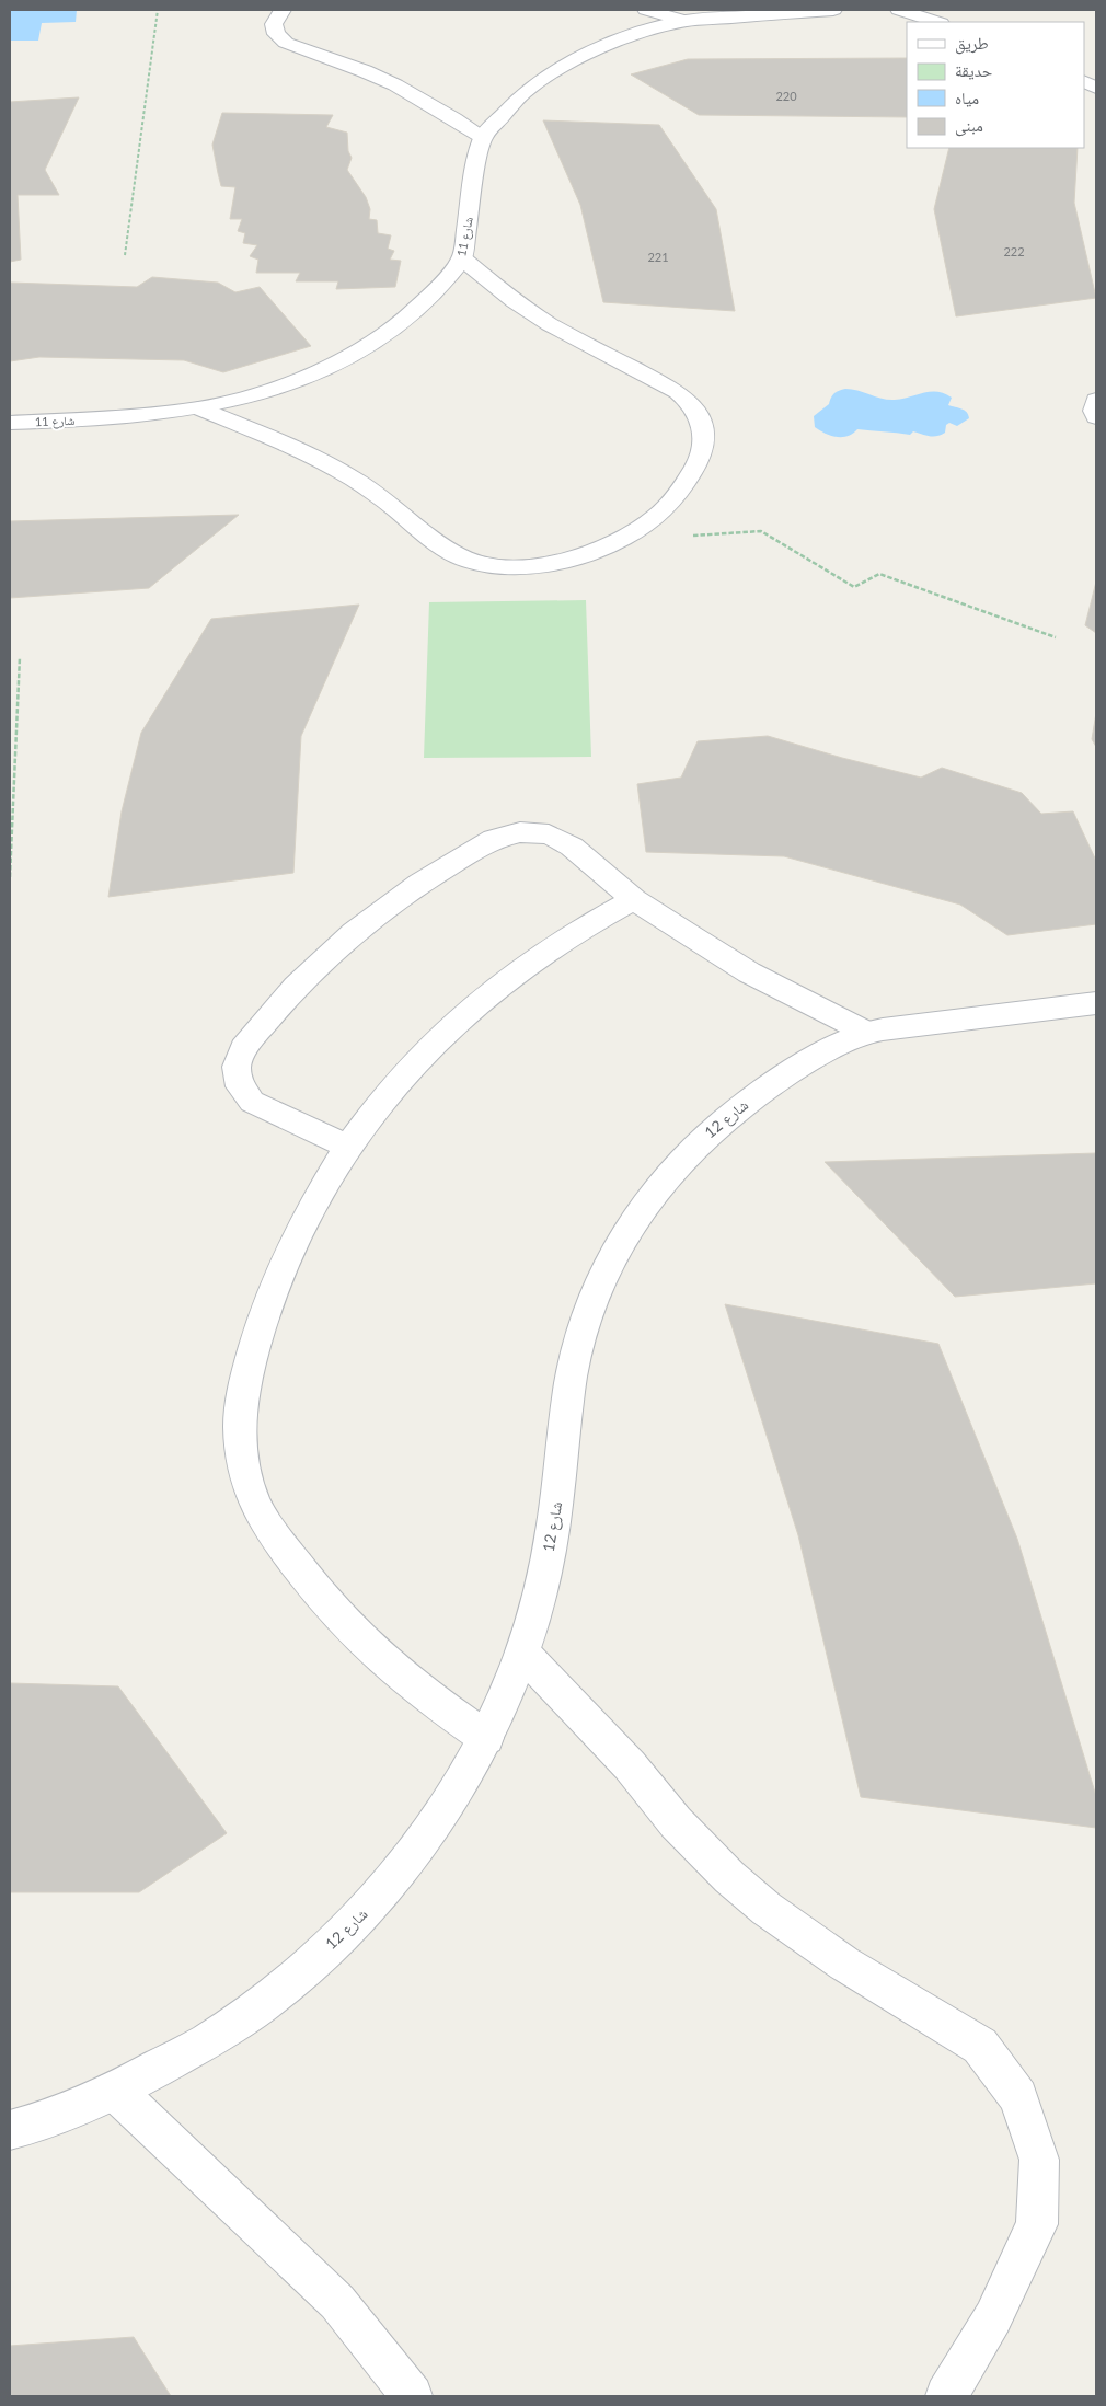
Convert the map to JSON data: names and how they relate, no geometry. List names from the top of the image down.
{
  "streets": {
    "street": ["شارع 11", "شارع 12"]
  },
  "house_numbers": ["220", "222", "221"],
  "legend": [
    "طريق",
    "حديقة",
    "مياه",
    "مبنى"
  ]
}
